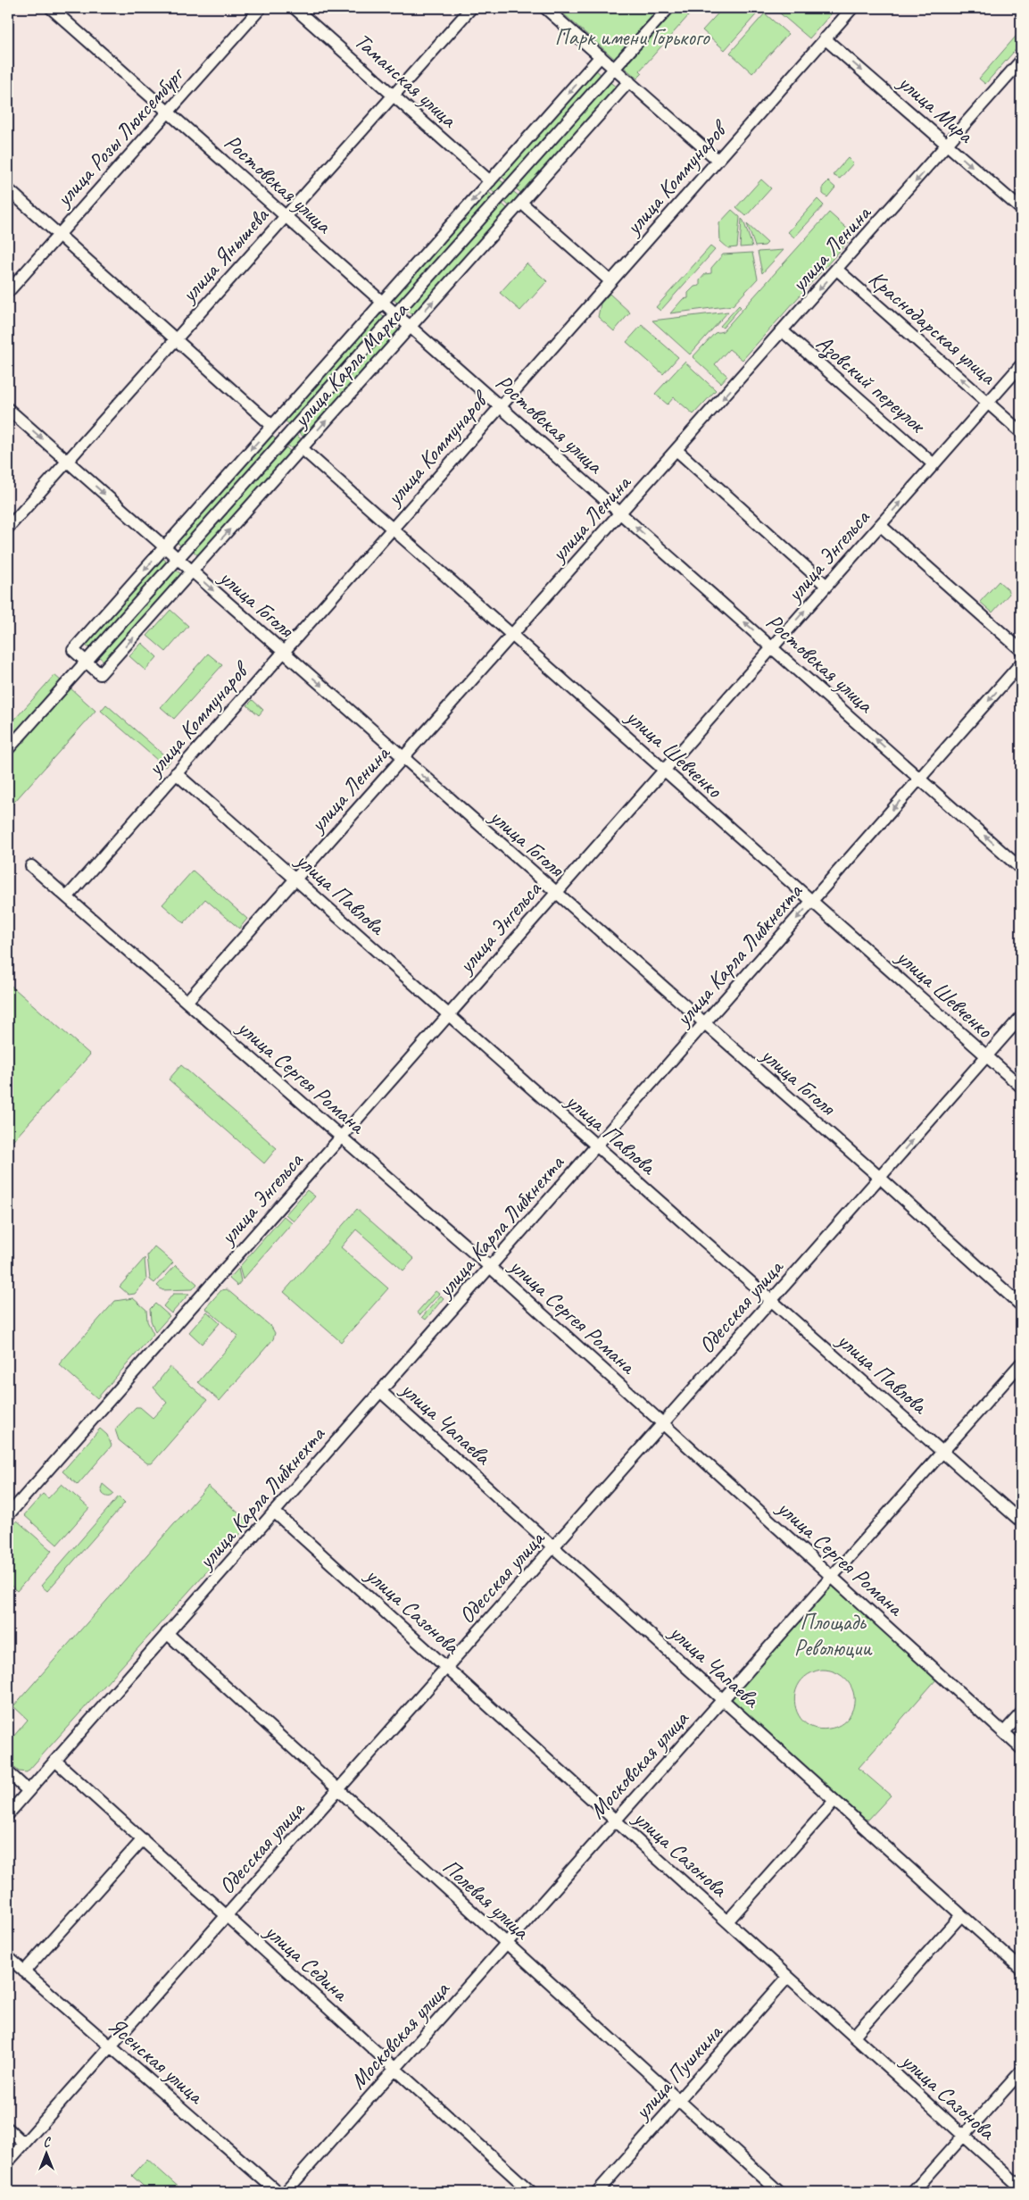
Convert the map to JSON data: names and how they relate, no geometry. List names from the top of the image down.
{
  "streets": {
    "street": [
      "Таманская улица",
      "улица Мира",
      "улица Розы Люксембург",
      "улица Коммунаров",
      "Ростовская улица",
      "улица Ленина",
      "улица Янышева",
      "Краснодарская улица",
      "улица Карла Маркса",
      "Азовский переулок",
      "улица Энгельса",
      "улица Гоголя",
      "улица Шевченко",
      "улица Павлова",
      "улица Карла Либкнехта",
      "улица Сергея Романа",
      "Одесская улица",
      "улица Чапаева",
      "улица Сазонова",
      "Московская улица",
      "Полевая улица",
      "улица Седина",
      "Ясенская улица",
      "улица Пушкина"
    ]
  },
  "crossings": [
    ["Таманская улица", "улица Янышева"],
    ["Таманская улица", "улица Карла Маркса"],
    ["улица Мира", "улица Коммунаров"],
    ["улица Мира", "улица Ленина"],
    ["улица Розы Люксембург", "Ростовская улица"],
    ["улица Коммунаров", "Ростовская улица"],
    ["улица Коммунаров", "улица Гоголя"],
    ["улица Коммунаров", "улица Шевченко"],
    ["улица Коммунаров", "улица Павлова"],
    ["улица Коммунаров", "улица Сергея Романа"],
    ["Ростовская улица", "улица Ленина"],
    ["Ростовская улица", "улица Янышева"],
    ["Ростовская улица", "улица Карла Маркса"],
    ["Ростовская улица", "улица Энгельса"],
    ["Ростовская улица", "улица Карла Либкнехта"],
    ["улица Ленина", "Краснодарская улица"],
    ["улица Ленина", "Азовский переулок"],
    ["улица Ленина", "улица Гоголя"],
    ["улица Ленина", "улица Шевченко"],
    ["улица Ленина", "улица Павлова"],
    ["улица Ленина", "улица Сергея Романа"],
    ["улица Янышева", "улица Гоголя"],
    ["Краснодарская улица", "улица Энгельса"],
    ["улица Карла Маркса", "улица Гоголя"],
    ["улица Карла Маркса", "улица Шевченко"],
    ["Азовский переулок", "улица Энгельса"],
    ["улица Энгельса", "улица Гоголя"],
    ["улица Энгельса", "улица Шевченко"],
    ["улица Энгельса", "улица Павлова"],
    ["улица Энгельса", "улица Сергея Романа"],
    ["улица Гоголя", "улица Карла Либкнехта"],
    ["улица Гоголя", "Одесская улица"],
    ["улица Шевченко", "улица Карла Либкнехта"],
    ["улица Шевченко", "Одесская улица"],
    ["улица Павлова", "улица Карла Либкнехта"],
    ["улица Павлова", "Одесская улица"],
    ["улица Павлова", "Московская улица"],
    ["улица Карла Либкнехта", "улица Сергея Романа"],
    ["улица Карла Либкнехта", "улица Чапаева"],
    ["улица Карла Либкнехта", "улица Сазонова"],
    ["улица Карла Либкнехта", "Полевая улица"],
    ["улица Карла Либкнехта", "улица Седина"],
    ["улица Сергея Романа", "Одесская улица"],
    ["улица Сергея Романа", "Московская улица"],
    ["Одесская улица", "улица Чапаева"],
    ["Одесская улица", "улица Сазонова"],
    ["Одесская улица", "Полевая улица"],
    ["Одесская улица", "улица Седина"],
    ["Одесская улица", "Ясенская улица"],
    ["улица Чапаева", "Московская улица"],
    ["улица Сазонова", "Московская улица"],
    ["улица Сазонова", "улица Пушкина"],
    ["Московская улица", "Полевая улица"],
    ["Московская улица", "улица Седина"],
    ["Полевая улица", "улица Пушкина"]
  ],
  "one_way": ["улица Мира", "Краснодарская улица", "улица Гоголя"],
  "parks": ["Парк имени Горького", "Площадь Революции"],
  "north": "top"
}
